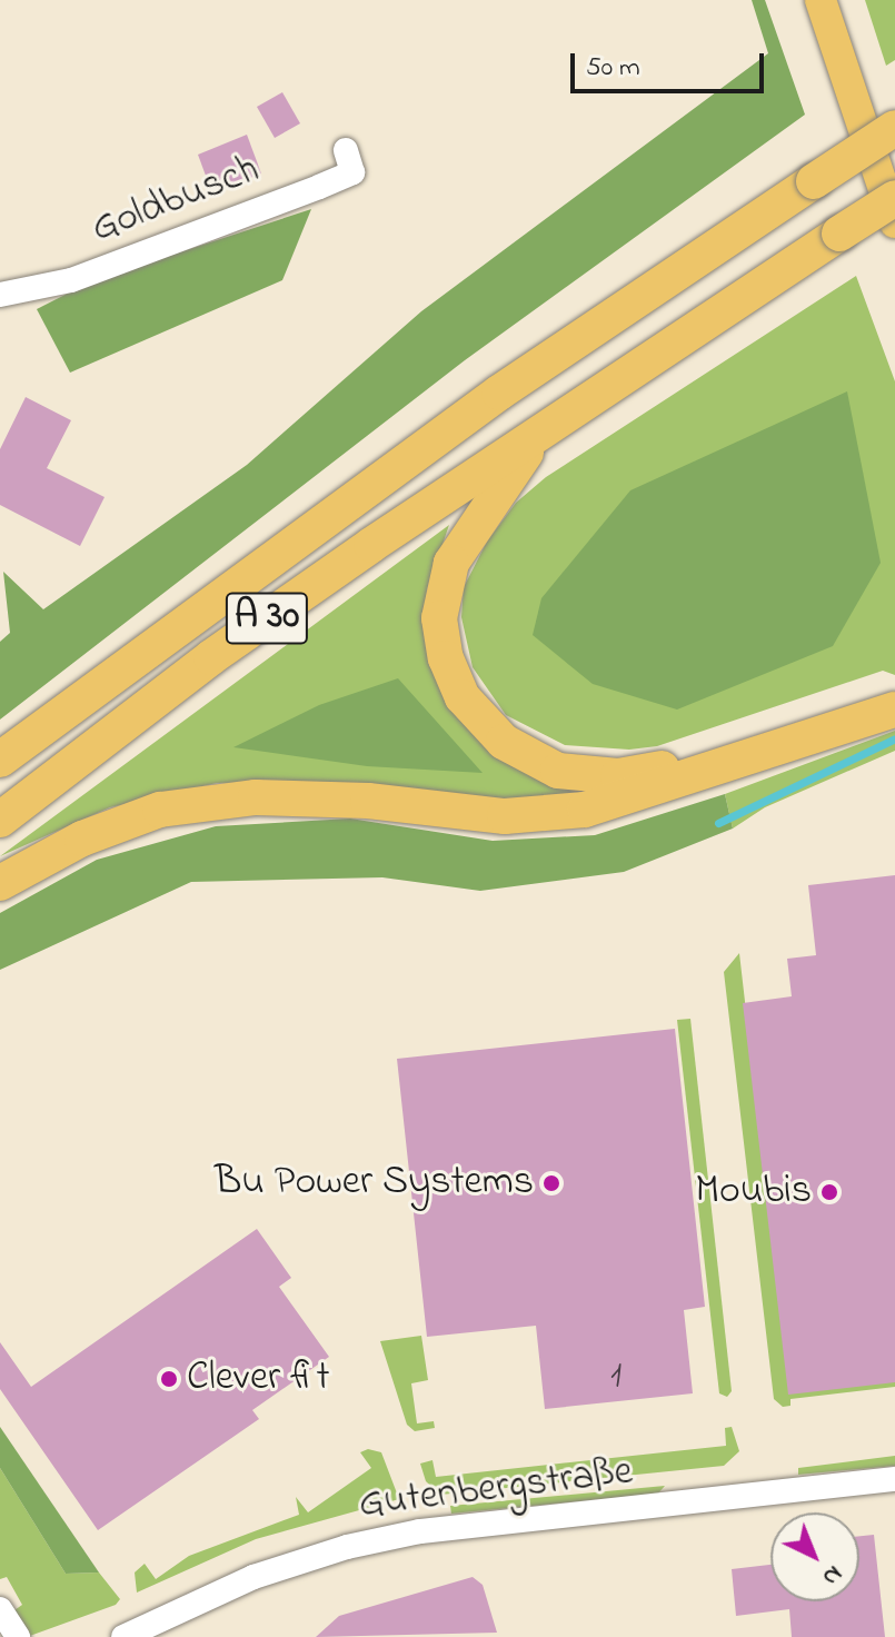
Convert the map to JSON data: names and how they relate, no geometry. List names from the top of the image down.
{
  "streets": {
    "highway": ["A 30"],
    "street": ["Goldbusch", "Gutenbergstraße"]
  },
  "places": ["Bu Power Systems", "Moubis", "Clever fit"],
  "house_numbers": ["1"],
  "scale_bar": "50 m",
  "north": "bottom right"
}
